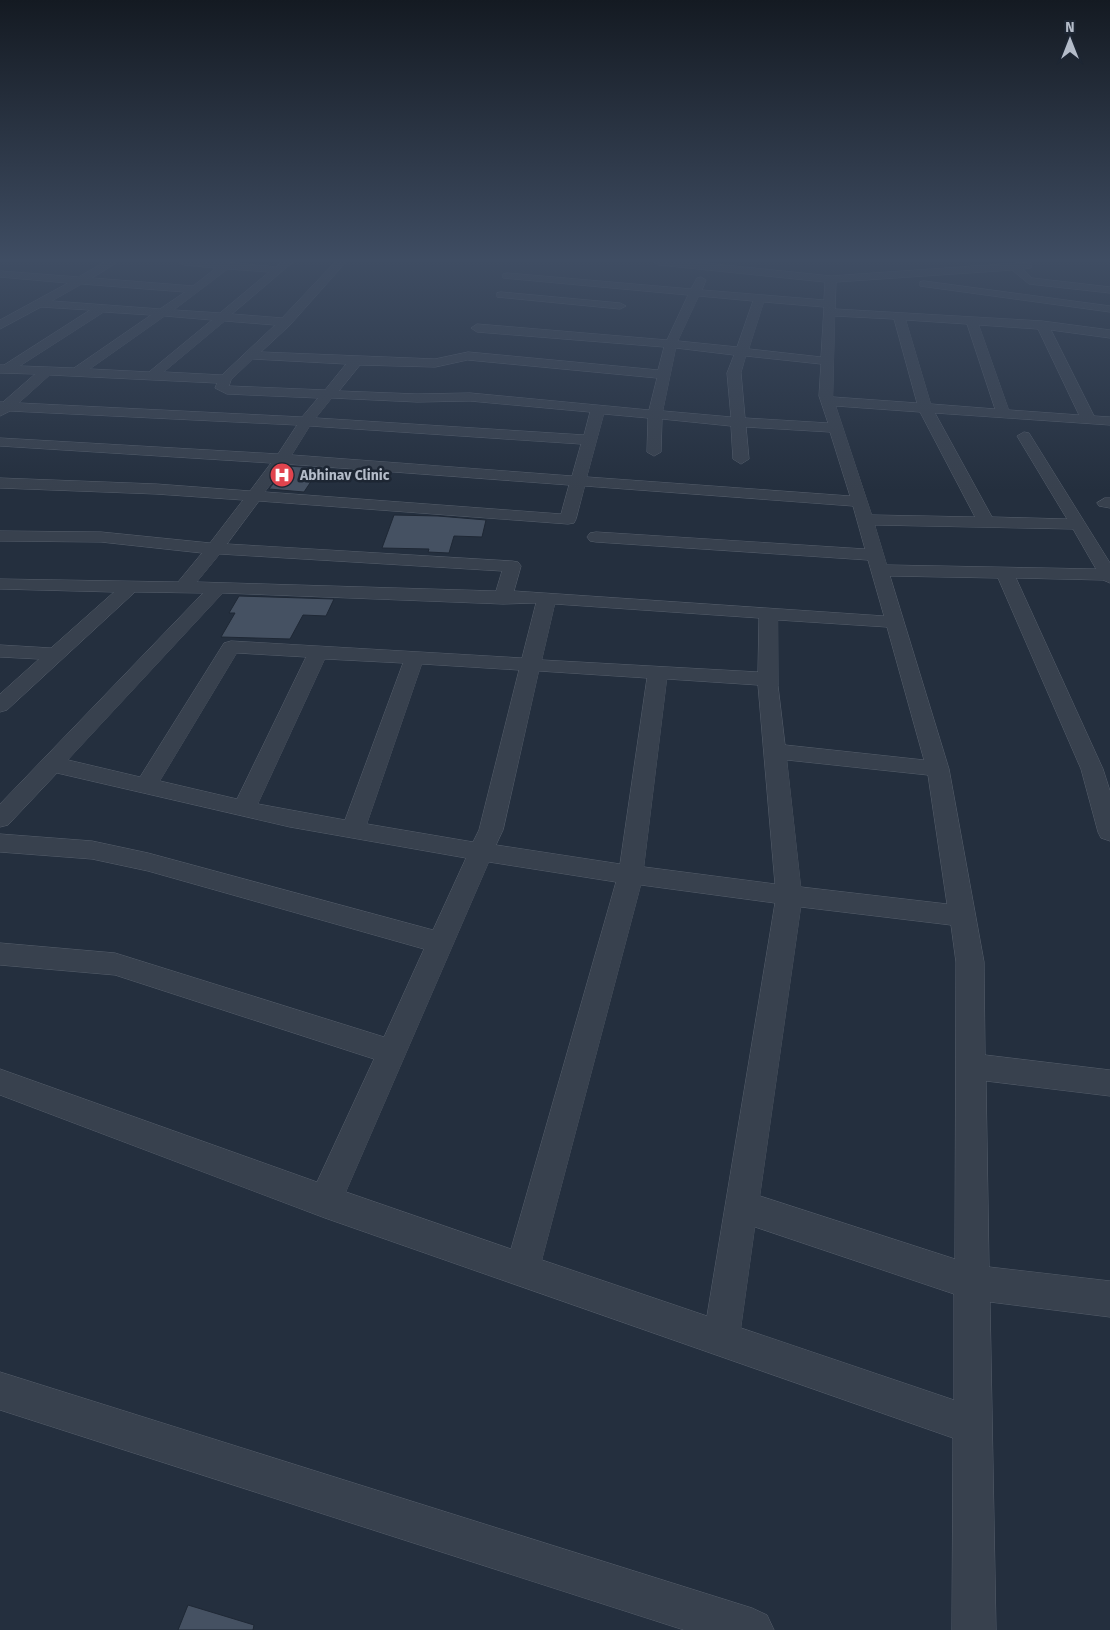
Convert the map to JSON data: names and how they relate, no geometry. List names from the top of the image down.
{
  "places": {
    "hospital": ["Abhinav Clinic"]
  },
  "north": "top"
}
